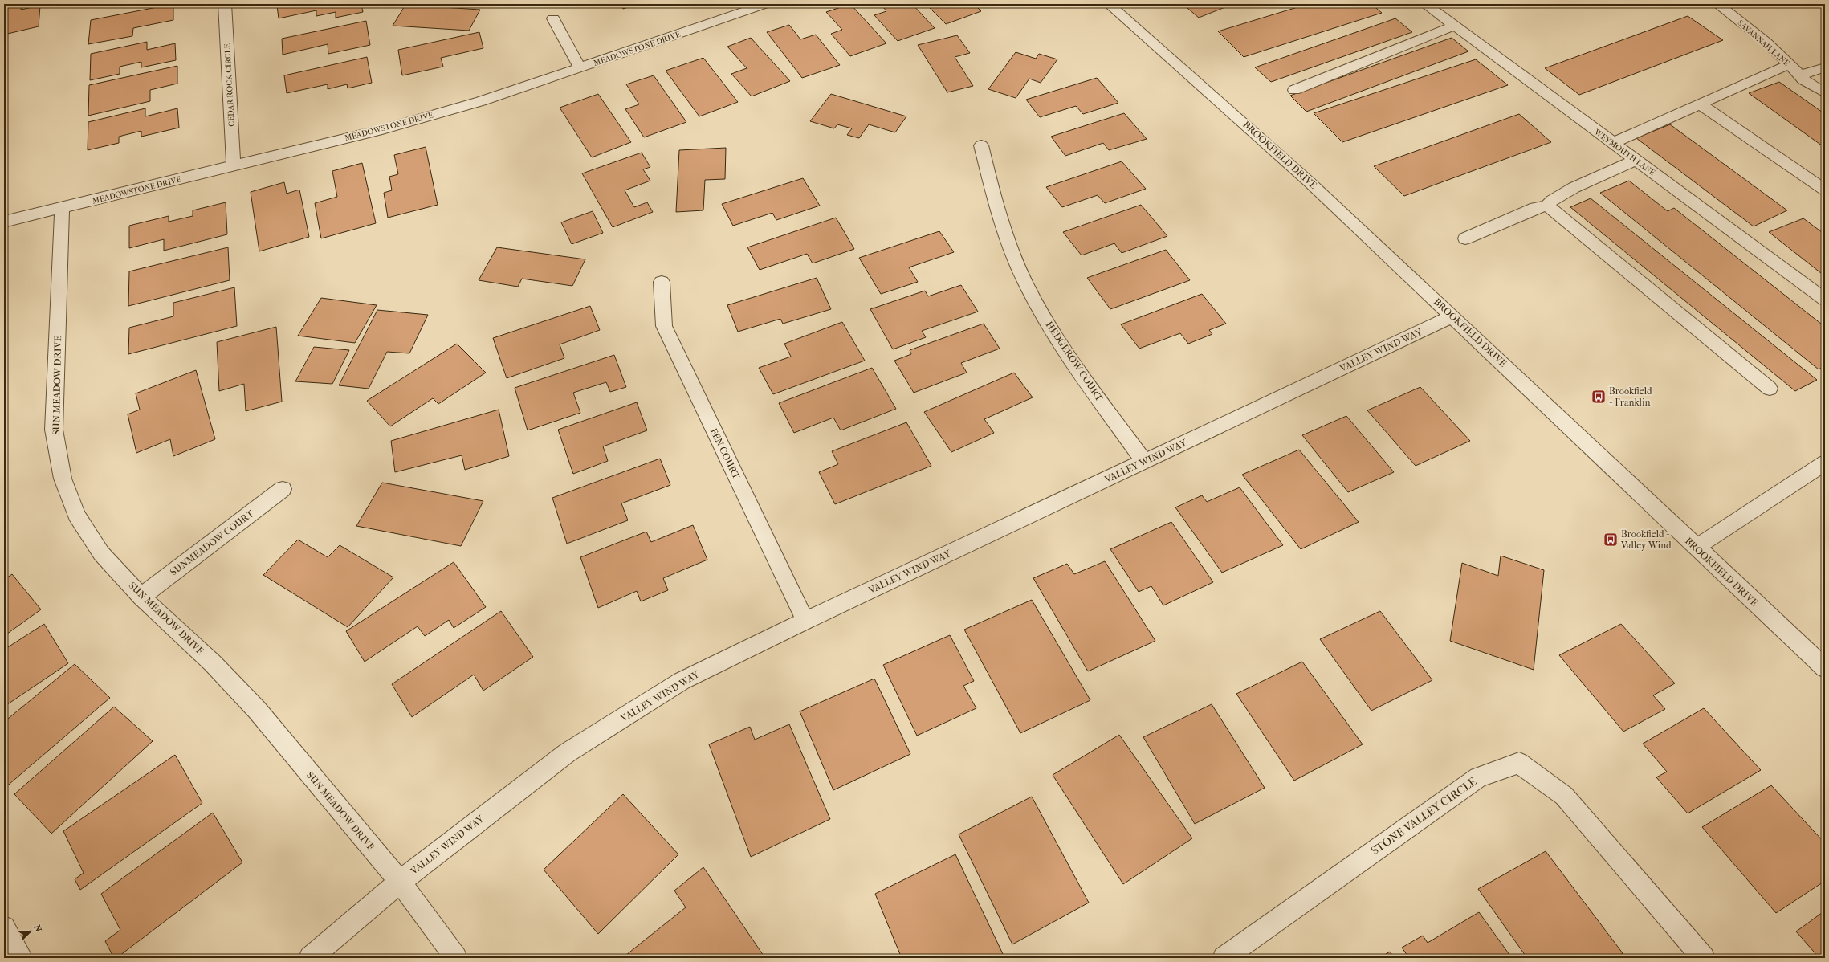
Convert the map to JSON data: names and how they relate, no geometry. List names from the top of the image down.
{
  "streets": {
    "street": [
      "SAVANNAH LANE",
      "MEADOWSTONE DRIVE",
      "CEDAR ROCK CIRCLE",
      "WEYMOUTH LANE",
      "BROOKFIELD DRIVE",
      "VALLEY WIND WAY",
      "HEDGEROW COURT",
      "SUN MEADOW DRIVE",
      "FEN COURT",
      "SUNMEADOW COURT",
      "STONE VALLEY CIRCLE"
    ]
  },
  "crossings": [
    ["MEADOWSTONE DRIVE", "CEDAR ROCK CIRCLE"],
    ["MEADOWSTONE DRIVE", "SUN MEADOW DRIVE"],
    ["BROOKFIELD DRIVE", "VALLEY WIND WAY"],
    ["VALLEY WIND WAY", "HEDGEROW COURT"],
    ["VALLEY WIND WAY", "SUN MEADOW DRIVE"],
    ["VALLEY WIND WAY", "FEN COURT"],
    ["SUN MEADOW DRIVE", "SUNMEADOW COURT"]
  ],
  "places": {
    "bus stop": ["Brookfield + Franklin", "Brookfield + Valley Wind"]
  },
  "north": "top right"
}
